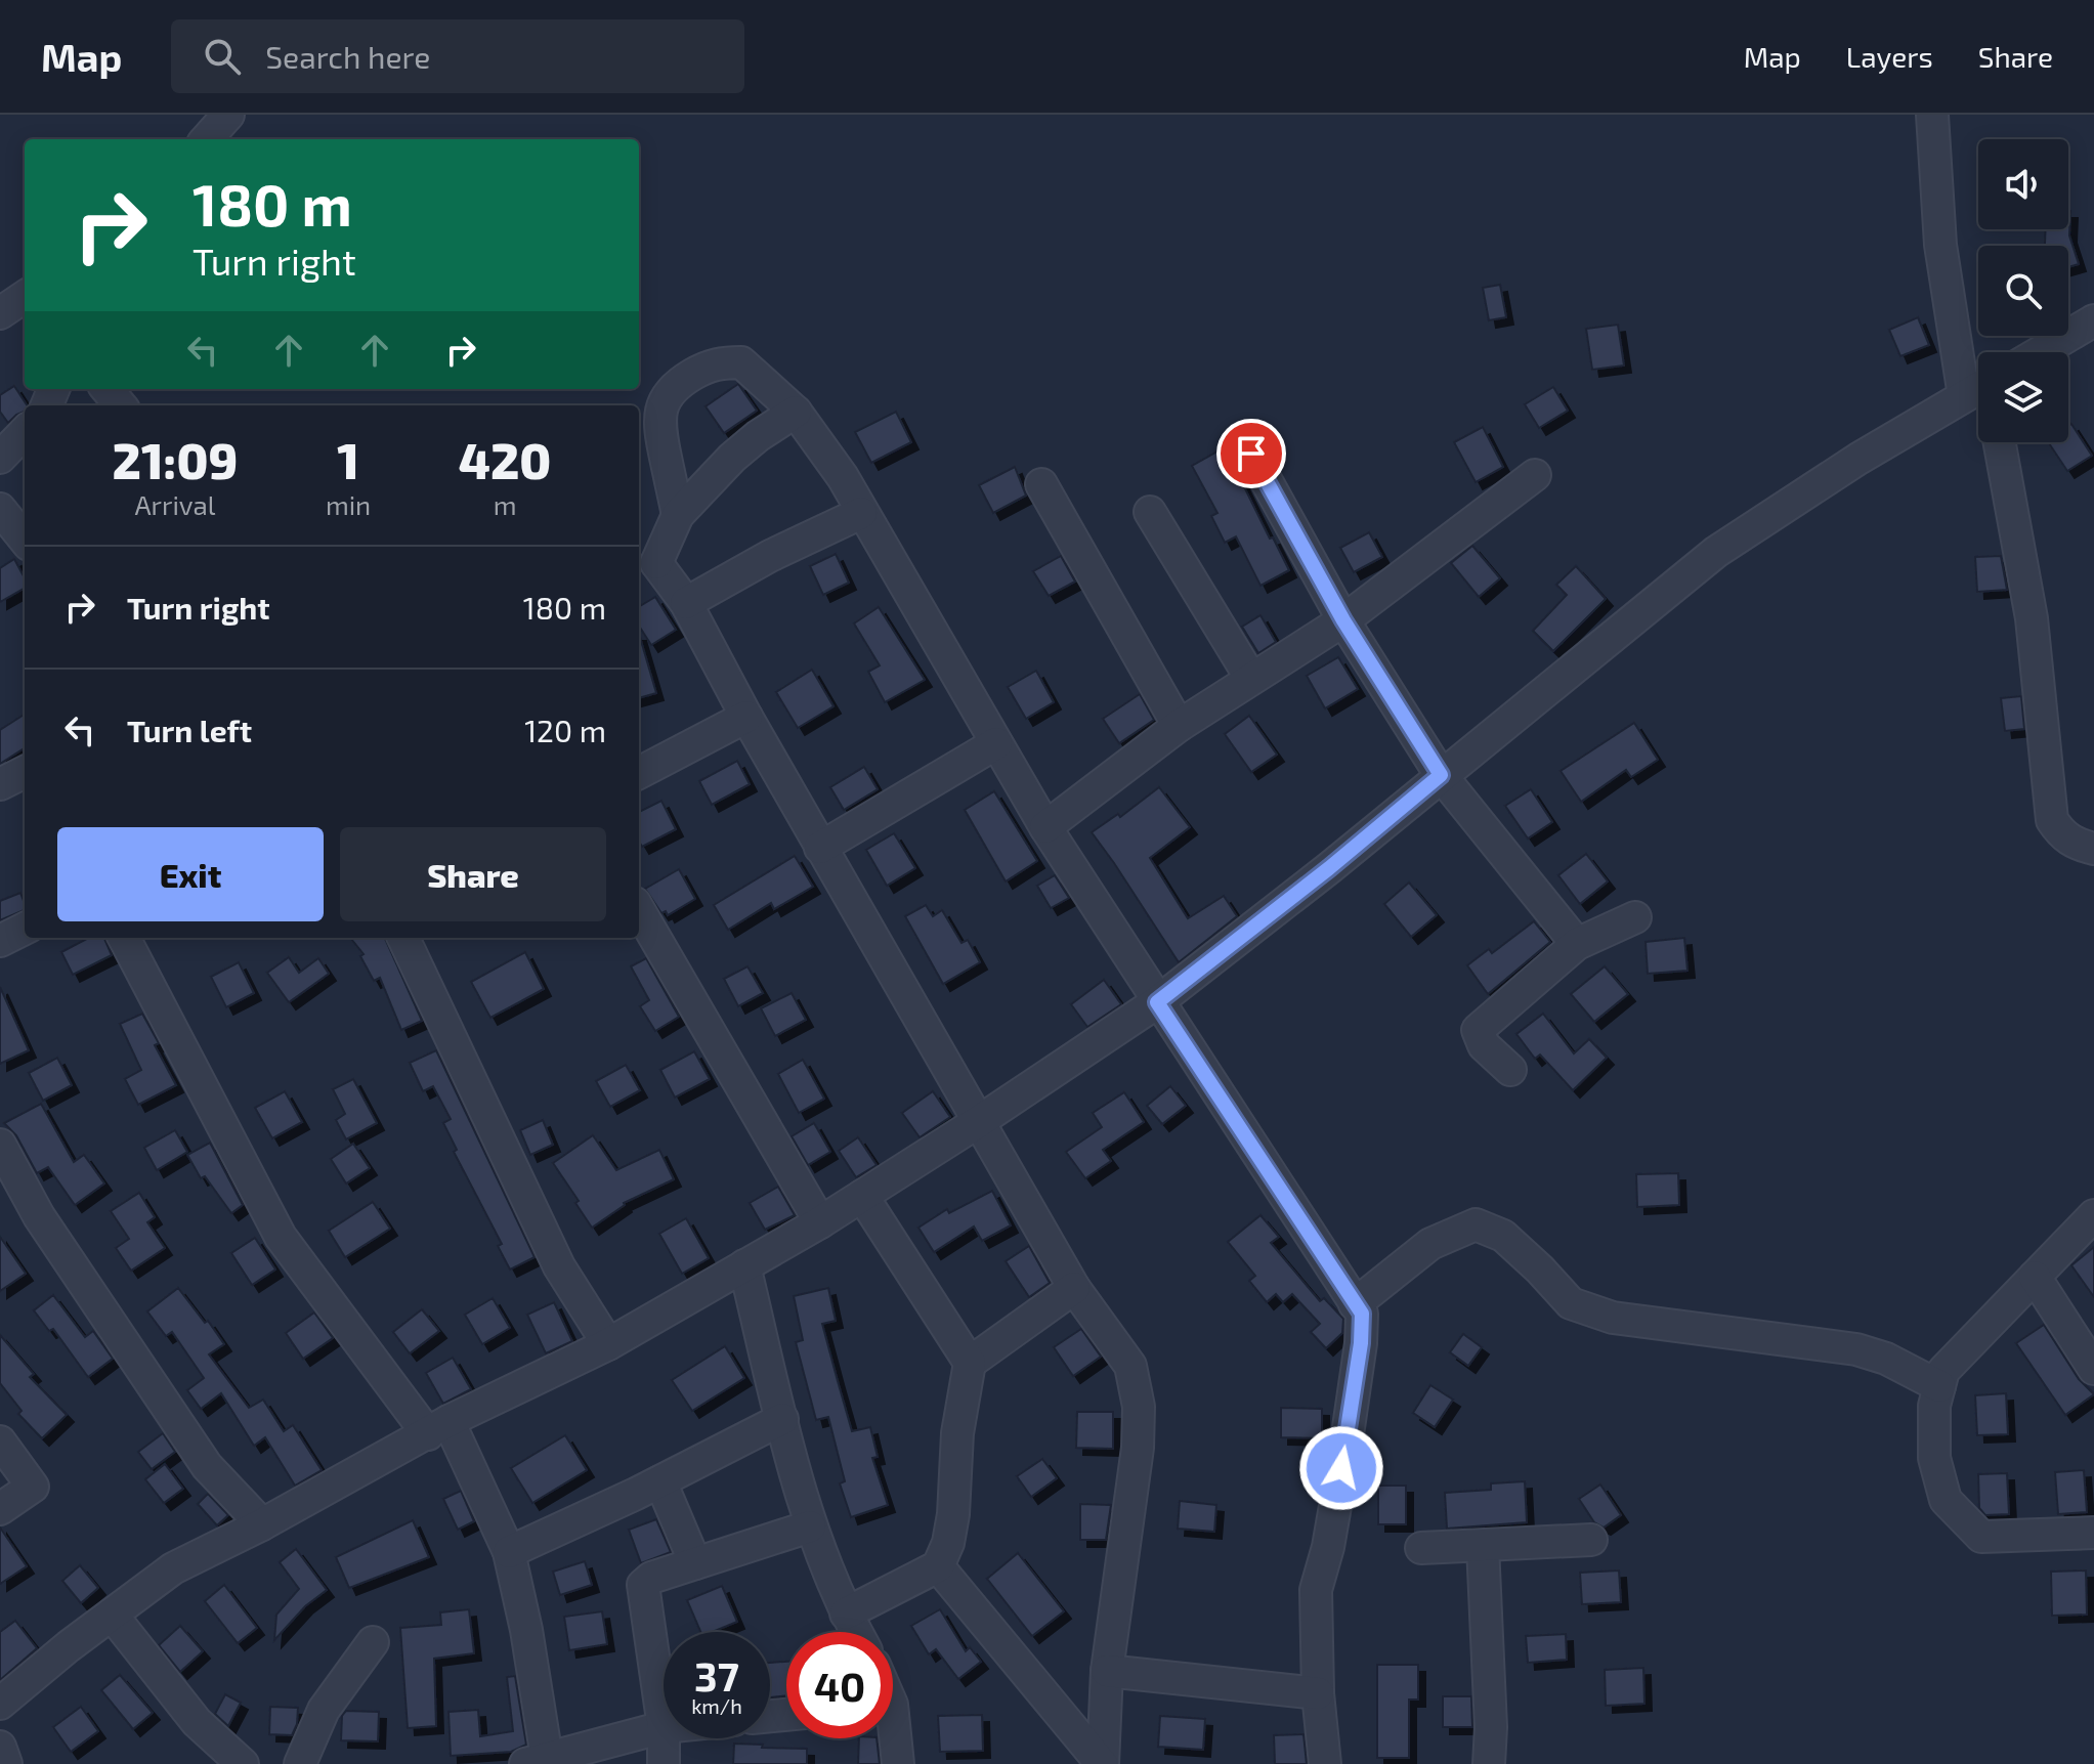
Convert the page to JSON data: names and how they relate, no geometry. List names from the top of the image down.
{
  "page": {
    "header": "Map",
    "search": "Search here",
    "nav": ["Map", "Layers", "Share"],
    "turn": ["180 m", "Turn right"],
    "eta": [
      "21:09",
      "Arrival",
      "1",
      "min",
      "420",
      "m"
    ],
    "list": [
      {
        "name": "Turn right",
        "value": "180 m"
      },
      {
        "name": "Turn left",
        "value": "120 m"
      }
    ],
    "buttons": ["Exit", "Share"],
    "speed": "37 km/h",
    "limit": "40"
  }
}
